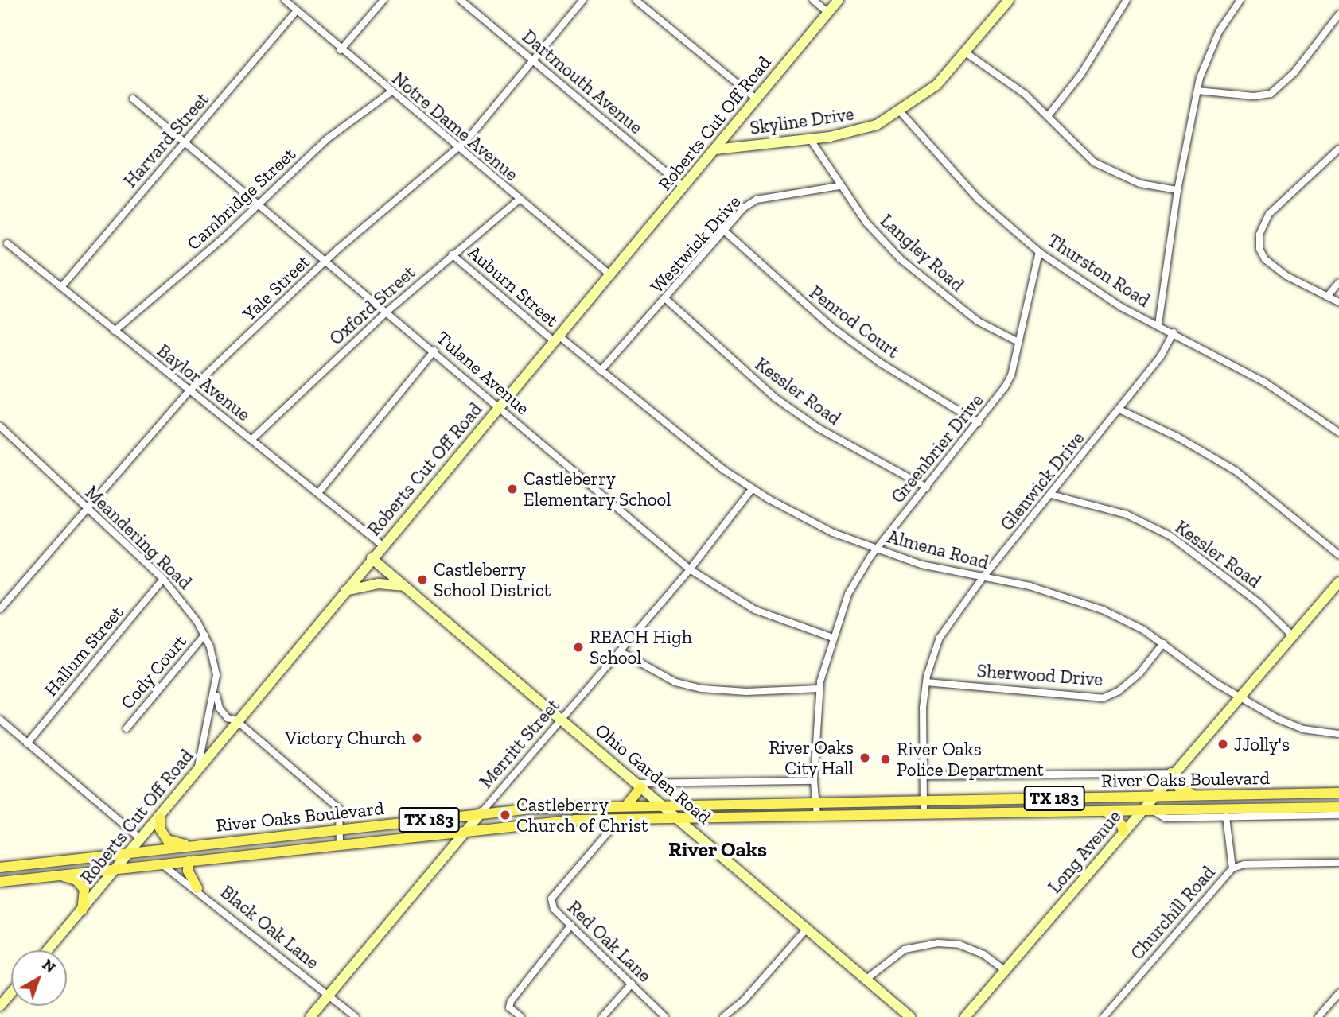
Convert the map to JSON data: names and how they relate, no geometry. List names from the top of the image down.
{
  "streets": {
    "main road": ["River Oaks Boulevard", "TX 183"],
    "street": [
      "Dartmouth Avenue",
      "Skyline Drive",
      "Roberts Cut Off Road",
      "Notre Dame Avenue",
      "Harvard Street",
      "Cambridge Street",
      "Westwick Drive",
      "Langley Road",
      "Thurston Road",
      "Auburn Street",
      "Yale Street",
      "Oxford Street",
      "Penrod Court",
      "Tulane Avenue",
      "Baylor Avenue",
      "Kessler Road",
      "Greenbrier Drive",
      "Glenwick Drive",
      "Meandering Road",
      "Almena Road",
      "Hallum Street",
      "Cody Court",
      "Sherwood Drive",
      "Merritt Street",
      "Ohio Garden Road",
      "Long Avenue",
      "Churchill Road",
      "Black Oak Lane",
      "Red Oak Lane"
    ]
  },
  "crossings": [
    ["Dartmouth Avenue", "Roberts Cut Off Road"],
    ["Dartmouth Avenue", "Yale Street"],
    ["Skyline Drive", "Roberts Cut Off Road"],
    ["Skyline Drive", "Langley Road"],
    ["Skyline Drive", "Thurston Road"],
    ["Roberts Cut Off Road", "Notre Dame Avenue"],
    ["Roberts Cut Off Road", "Auburn Street"],
    ["Roberts Cut Off Road", "Tulane Avenue"],
    ["Roberts Cut Off Road", "Baylor Avenue"],
    ["Roberts Cut Off Road", "Meandering Road"],
    ["Roberts Cut Off Road", "Almena Road"],
    ["Roberts Cut Off Road", "Ohio Garden Road"],
    ["Roberts Cut Off Road", "River Oaks Boulevard"],
    ["Notre Dame Avenue", "Harvard Street"],
    ["Notre Dame Avenue", "Cambridge Street"],
    ["Notre Dame Avenue", "Yale Street"],
    ["Notre Dame Avenue", "Oxford Street"],
    ["Harvard Street", "Tulane Avenue"],
    ["Harvard Street", "Baylor Avenue"],
    ["Cambridge Street", "Tulane Avenue"],
    ["Cambridge Street", "Baylor Avenue"],
    ["Westwick Drive", "Langley Road"],
    ["Westwick Drive", "Penrod Court"],
    ["Westwick Drive", "Kessler Road"],
    ["Westwick Drive", "Almena Road"],
    ["Langley Road", "Greenbrier Drive"],
    ["Thurston Road", "Greenbrier Drive"],
    ["Thurston Road", "Glenwick Drive"],
    ["Auburn Street", "Oxford Street"],
    ["Auburn Street", "Almena Road"],
    ["Yale Street", "Tulane Avenue"],
    ["Yale Street", "Baylor Avenue"],
    ["Yale Street", "Meandering Road"],
    ["Oxford Street", "Tulane Avenue"],
    ["Oxford Street", "Baylor Avenue"],
    ["Penrod Court", "Greenbrier Drive"],
    ["Tulane Avenue", "Greenbrier Drive"],
    ["Tulane Avenue", "Merritt Street"],
    ["Kessler Road", "Greenbrier Drive"],
    ["Kessler Road", "Glenwick Drive"],
    ["Kessler Road", "Long Avenue"],
    ["Greenbrier Drive", "Almena Road"],
    ["Greenbrier Drive", "River Oaks Boulevard"],
    ["Glenwick Drive", "Almena Road"],
    ["Glenwick Drive", "Sherwood Drive"],
    ["Glenwick Drive", "River Oaks Boulevard"],
    ["Meandering Road", "Hallum Street"],
    ["Meandering Road", "Cody Court"],
    ["Meandering Road", "River Oaks Boulevard"],
    ["Almena Road", "Sherwood Drive"],
    ["Almena Road", "Merritt Street"],
    ["Almena Road", "Long Avenue"],
    ["Merritt Street", "Ohio Garden Road"],
    ["Merritt Street", "River Oaks Boulevard"],
    ["Merritt Street", "Black Oak Lane"],
    ["Ohio Garden Road", "River Oaks Boulevard"],
    ["River Oaks Boulevard", "Long Avenue"],
    ["River Oaks Boulevard", "Churchill Road"],
    ["River Oaks Boulevard", "Black Oak Lane"],
    ["River Oaks Boulevard", "Red Oak Lane"]
  ],
  "districts": ["River Oaks"],
  "places": [
    "Castleberry Elementary School",
    "Castleberry School District",
    "REACH High School",
    "Victory Church",
    "JJolly's",
    "River Oaks City Hall",
    "River Oaks Police Department",
    "Castleberry Church of Christ"
  ],
  "north": "top right"
}
